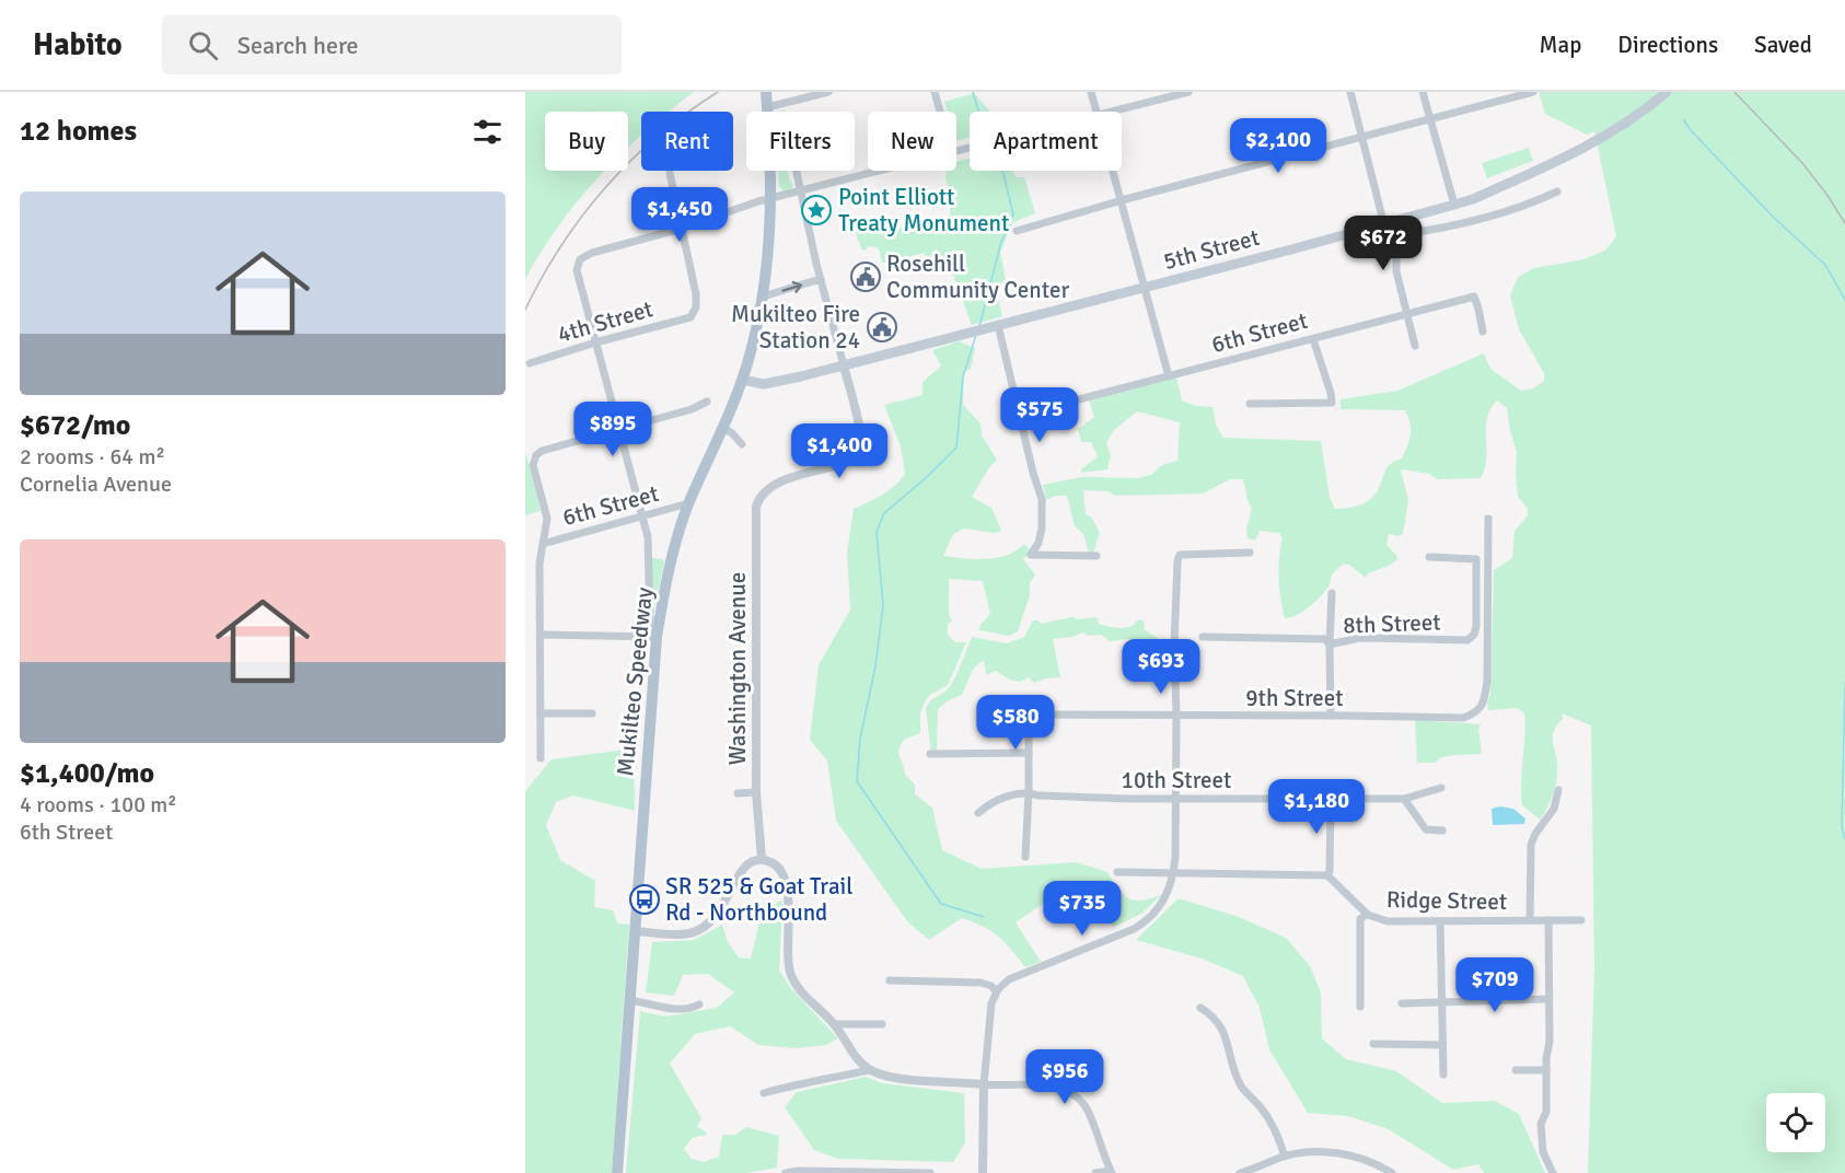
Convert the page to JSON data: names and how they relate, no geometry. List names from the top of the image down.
{
  "streets": {
    "main road": ["5th Street", "Mukilteo Speedway"],
    "street": [
      "4th Street",
      "6th Street",
      "8th Street",
      "Washington Avenue",
      "9th Street",
      "10th Street",
      "Ridge Street"
    ]
  },
  "crossings": [
    ["5th Street", "Washington Avenue"],
    ["5th Street", "Mukilteo Speedway"],
    ["6th Street", "Mukilteo Speedway"]
  ],
  "places": {
    "place": ["Point Elliott Treaty Monument"],
    "public building": ["Rosehill Community Center", "Mukilteo Fire Station 24"],
    "bus stop": ["SR 525 & Goat Trail Rd - Northbound"]
  },
  "page": {
    "header": "Habito",
    "search": "Search here",
    "nav": ["Map", "Directions", "Saved"],
    "heading": "12 homes",
    "chip": [
      "Buy",
      "Rent",
      "Filters",
      "New",
      "Apartment"
    ],
    "price": [
      "$2,100",
      "$1,450",
      "$672",
      "$575",
      "$895",
      "$1,400",
      "$693",
      "$580",
      "$1,180",
      "$735",
      "$709",
      "$956"
    ],
    "list": [
      {
        "name": "$672/mo",
        "note": "2 rooms · 64 m² · Cornelia Avenue"
      },
      {
        "name": "$1,400/mo",
        "note": "4 rooms · 100 m² · 6th Street"
      }
    ]
  }
}
